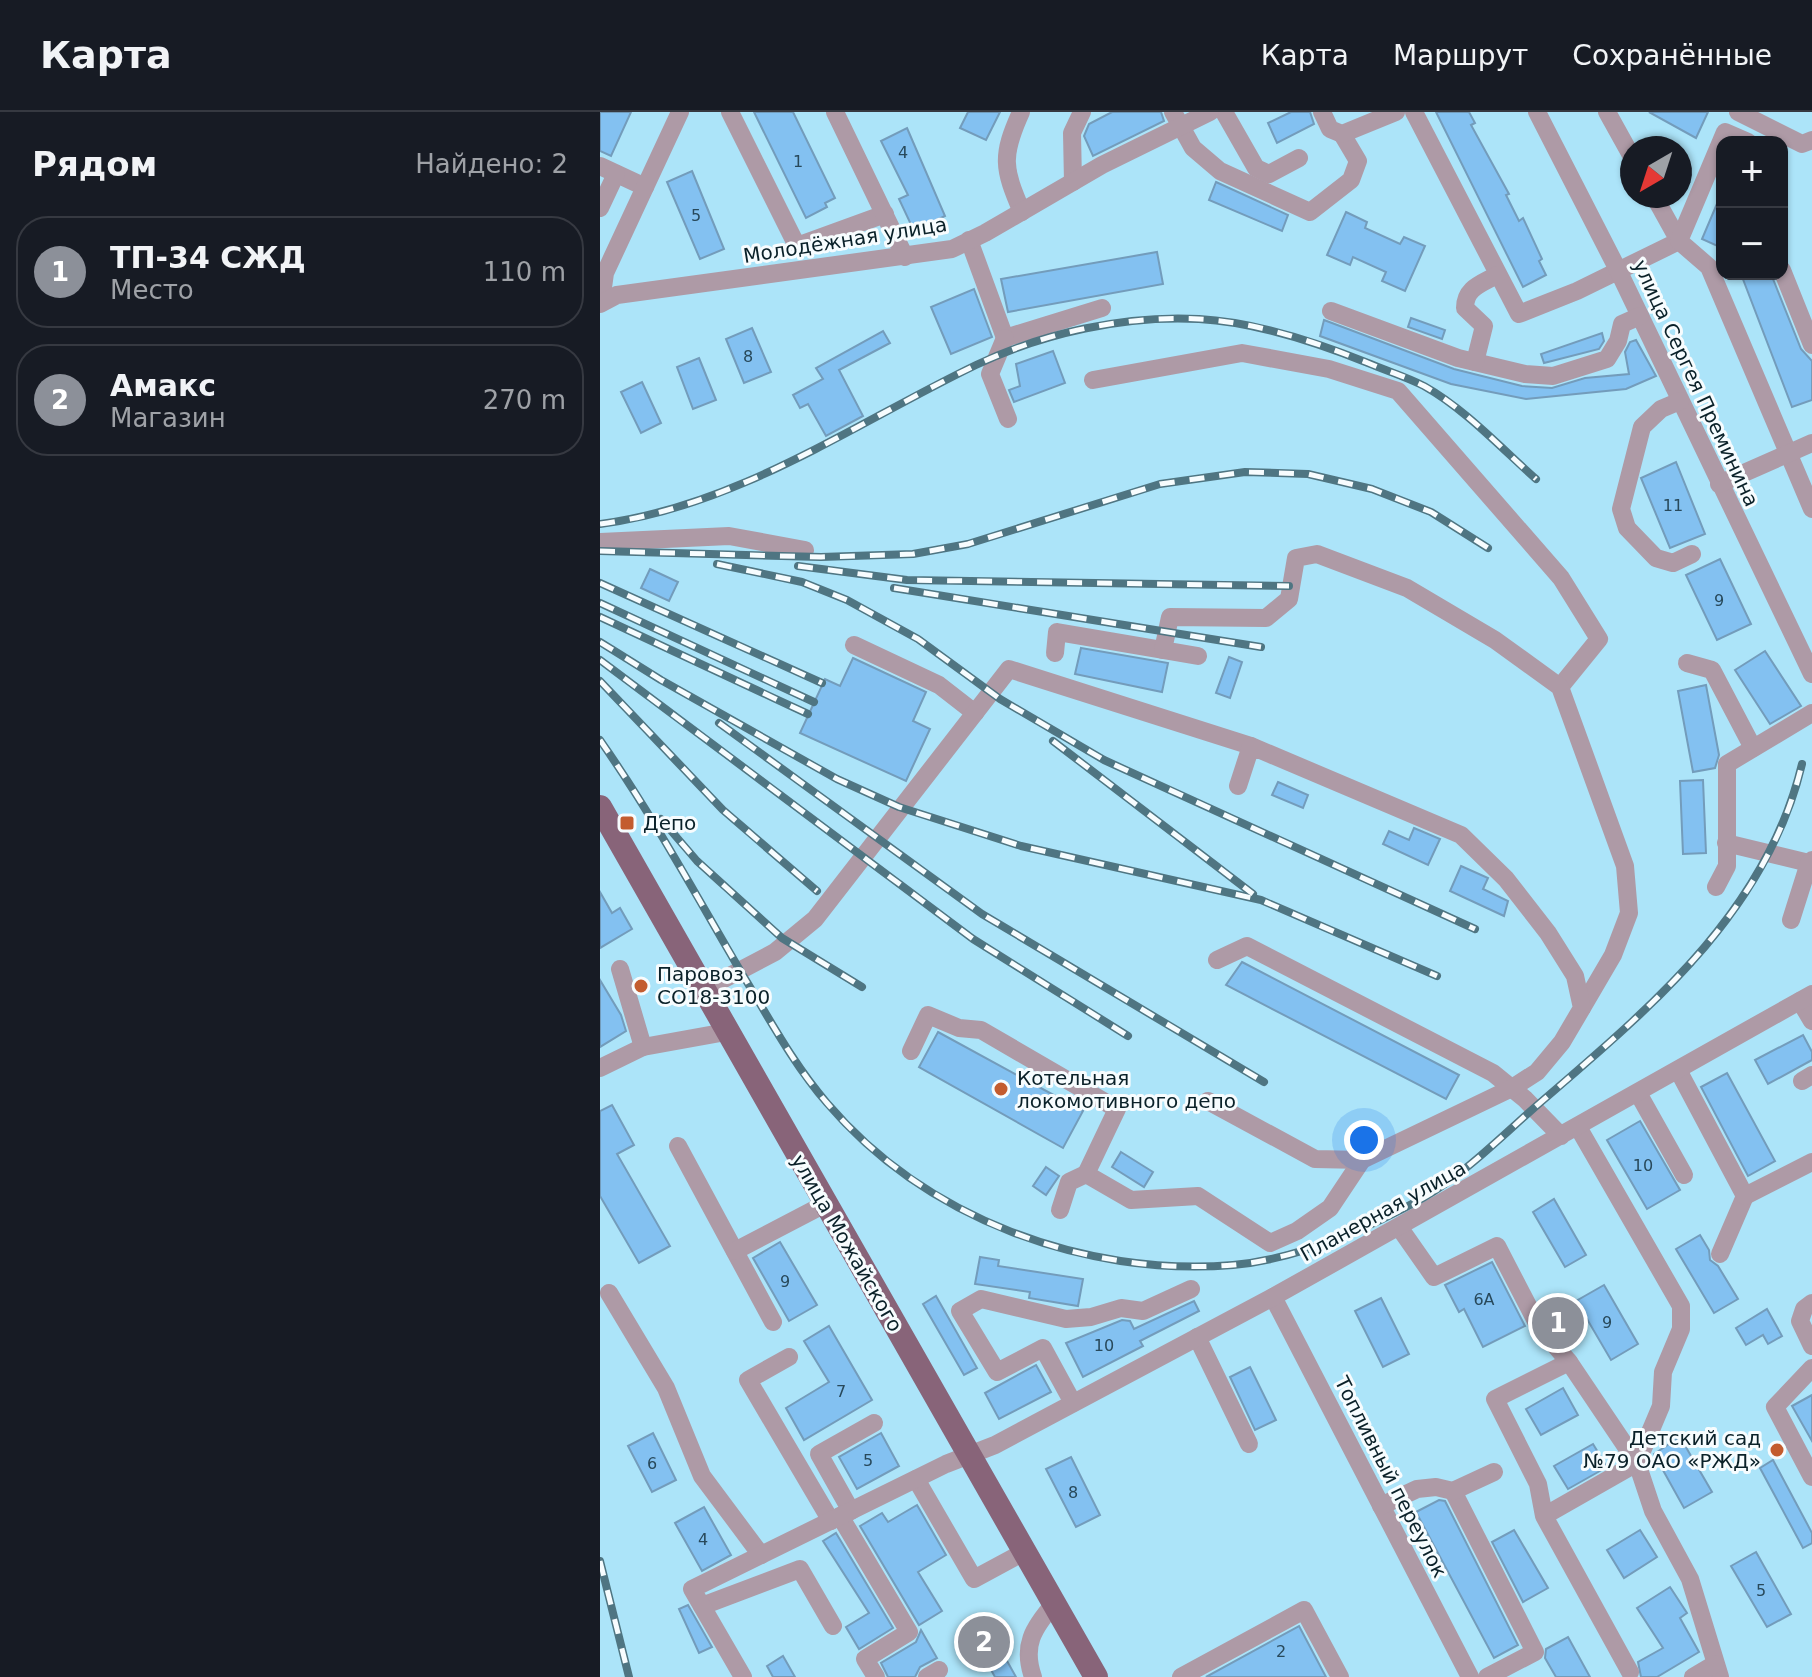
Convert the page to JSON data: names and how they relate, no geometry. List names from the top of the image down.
{
  "streets": {
    "main road": ["улица Можайского"],
    "street": [
      "Молодёжная улица",
      "улица Сергея Преминина",
      "Планерная улица",
      "Топливный переулок"
    ]
  },
  "crossings": [
    ["Планерная улица", "улица Можайского"],
    ["Планерная улица", "Топливный переулок"]
  ],
  "places": {
    "transit": ["Депо"],
    "other": ["Паровоз СО18-3100", "Котельная локомотивного депо", "Детский сад №79 ОАО «РЖД»"]
  },
  "house_numbers": [
    "4",
    "1",
    "5",
    "8",
    "11",
    "9",
    "10",
    "9",
    "6А",
    "9",
    "10",
    "7",
    "5",
    "6",
    "8",
    "4",
    "5",
    "2"
  ],
  "north": "bottom left",
  "page": {
    "header": "Карта",
    "nav": ["Карта", "Маршрут", "Сохранённые"],
    "heading": ["Рядом", "Найдено: 2"],
    "map_buttons": ["+", "−"],
    "list": [
      {
        "mark": "1",
        "name": "ТП-34 СЖД",
        "note": "Место",
        "value": "110 m"
      },
      {
        "mark": "2",
        "name": "Амакс",
        "note": "Магазин",
        "value": "270 m"
      }
    ],
    "pins": ["1", "2"]
  }
}
